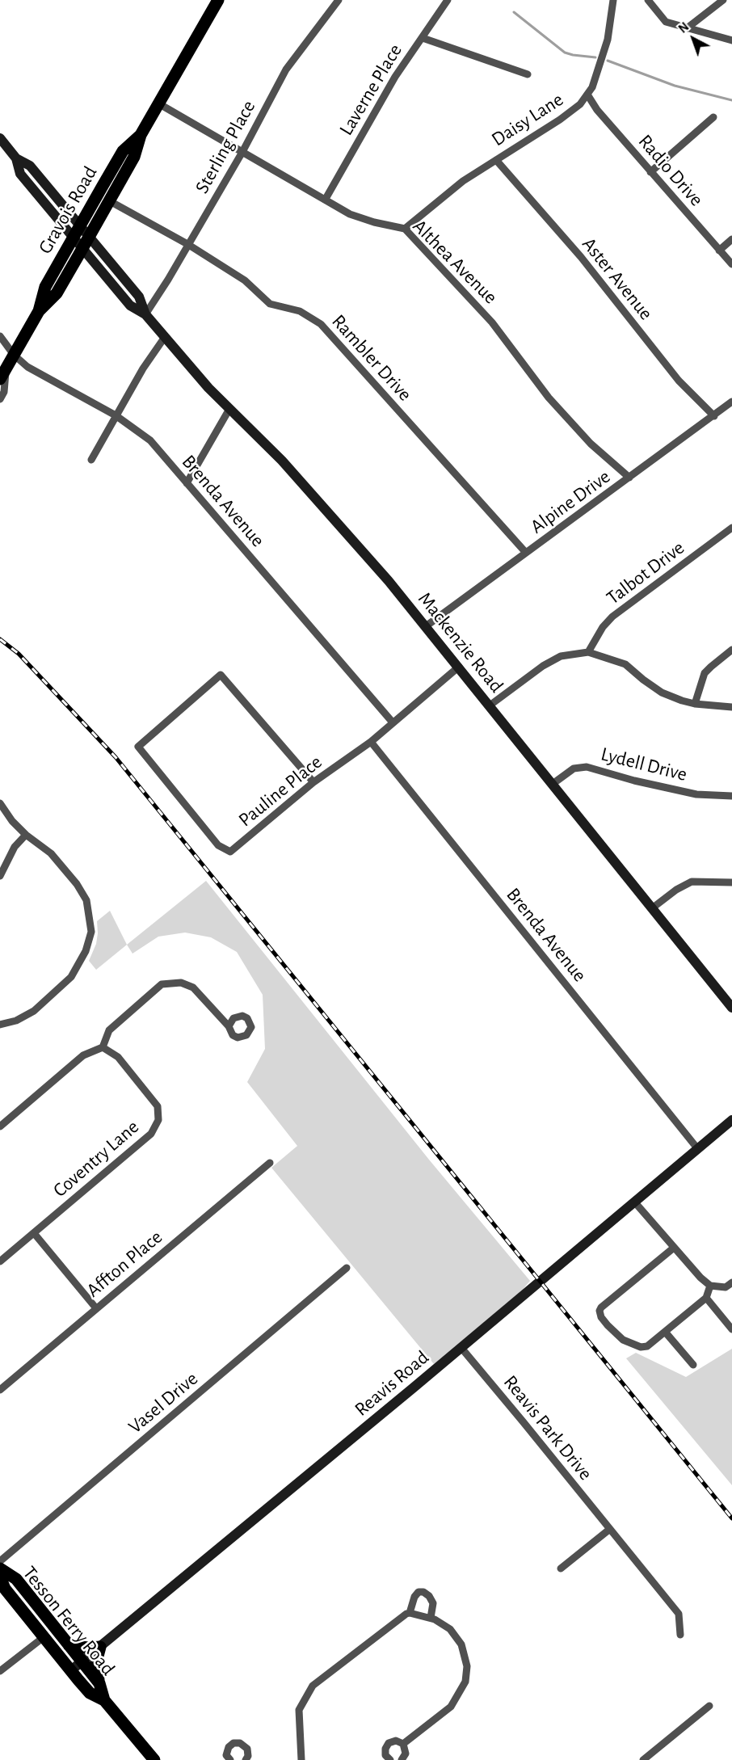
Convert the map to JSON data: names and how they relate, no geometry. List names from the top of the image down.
{
  "streets": {
    "main road": [
      "Gravois Road",
      "Mackenzie Road",
      "Reavis Road",
      "Tesson Ferry Road"
    ],
    "street": [
      "Laverne Place",
      "Daisy Lane",
      "Sterling Place",
      "Radio Drive",
      "Althea Avenue",
      "Aster Avenue",
      "Rambler Drive",
      "Brenda Avenue",
      "Alpine Drive",
      "Talbot Drive",
      "Lydell Drive",
      "Pauline Place",
      "Coventry Lane",
      "Affton Place",
      "Vasel Drive",
      "Reavis Park Drive"
    ]
  },
  "crossings": [
    ["Laverne Place", "Althea Avenue"],
    ["Daisy Lane", "Radio Drive"],
    ["Daisy Lane", "Althea Avenue"],
    ["Daisy Lane", "Aster Avenue"],
    ["Sterling Place", "Althea Avenue"],
    ["Sterling Place", "Rambler Drive"],
    ["Sterling Place", "Mackenzie Road"],
    ["Gravois Road", "Althea Avenue"],
    ["Gravois Road", "Rambler Drive"],
    ["Gravois Road", "Brenda Avenue"],
    ["Gravois Road", "Mackenzie Road"],
    ["Althea Avenue", "Alpine Drive"],
    ["Aster Avenue", "Alpine Drive"],
    ["Rambler Drive", "Alpine Drive"],
    ["Brenda Avenue", "Pauline Place"],
    ["Brenda Avenue", "Reavis Road"],
    ["Alpine Drive", "Mackenzie Road"],
    ["Mackenzie Road", "Lydell Drive"],
    ["Mackenzie Road", "Pauline Place"],
    ["Reavis Road", "Reavis Park Drive"],
    ["Reavis Road", "Tesson Ferry Road"]
  ],
  "north": "top left"
}
